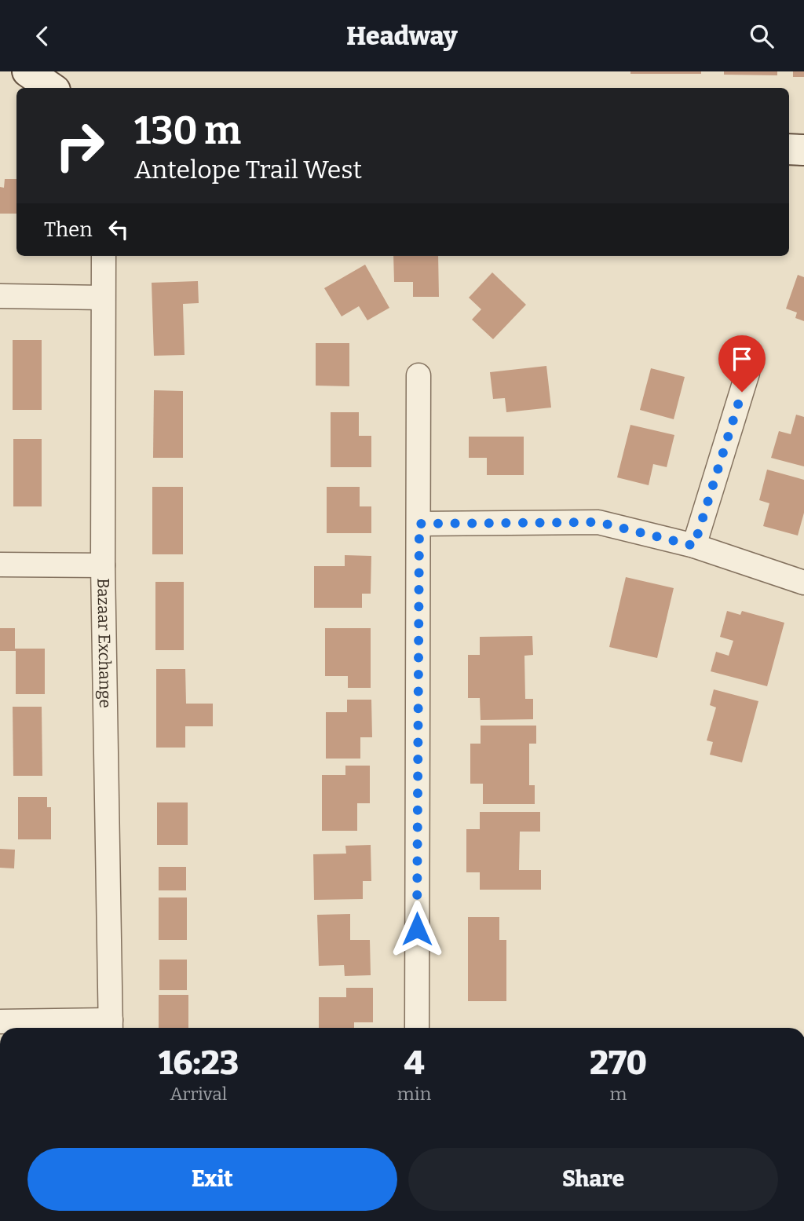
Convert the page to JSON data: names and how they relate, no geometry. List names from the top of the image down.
{
  "streets": {
    "street": ["Bazaar Exchange"]
  },
  "page": {
    "header": "Headway",
    "turn": ["130 m", "Antelope Trail West"],
    "then": "Then",
    "eta": [
      "16:23",
      "Arrival",
      "4",
      "min",
      "270",
      "m"
    ],
    "buttons": ["Exit", "Share"]
  }
}
